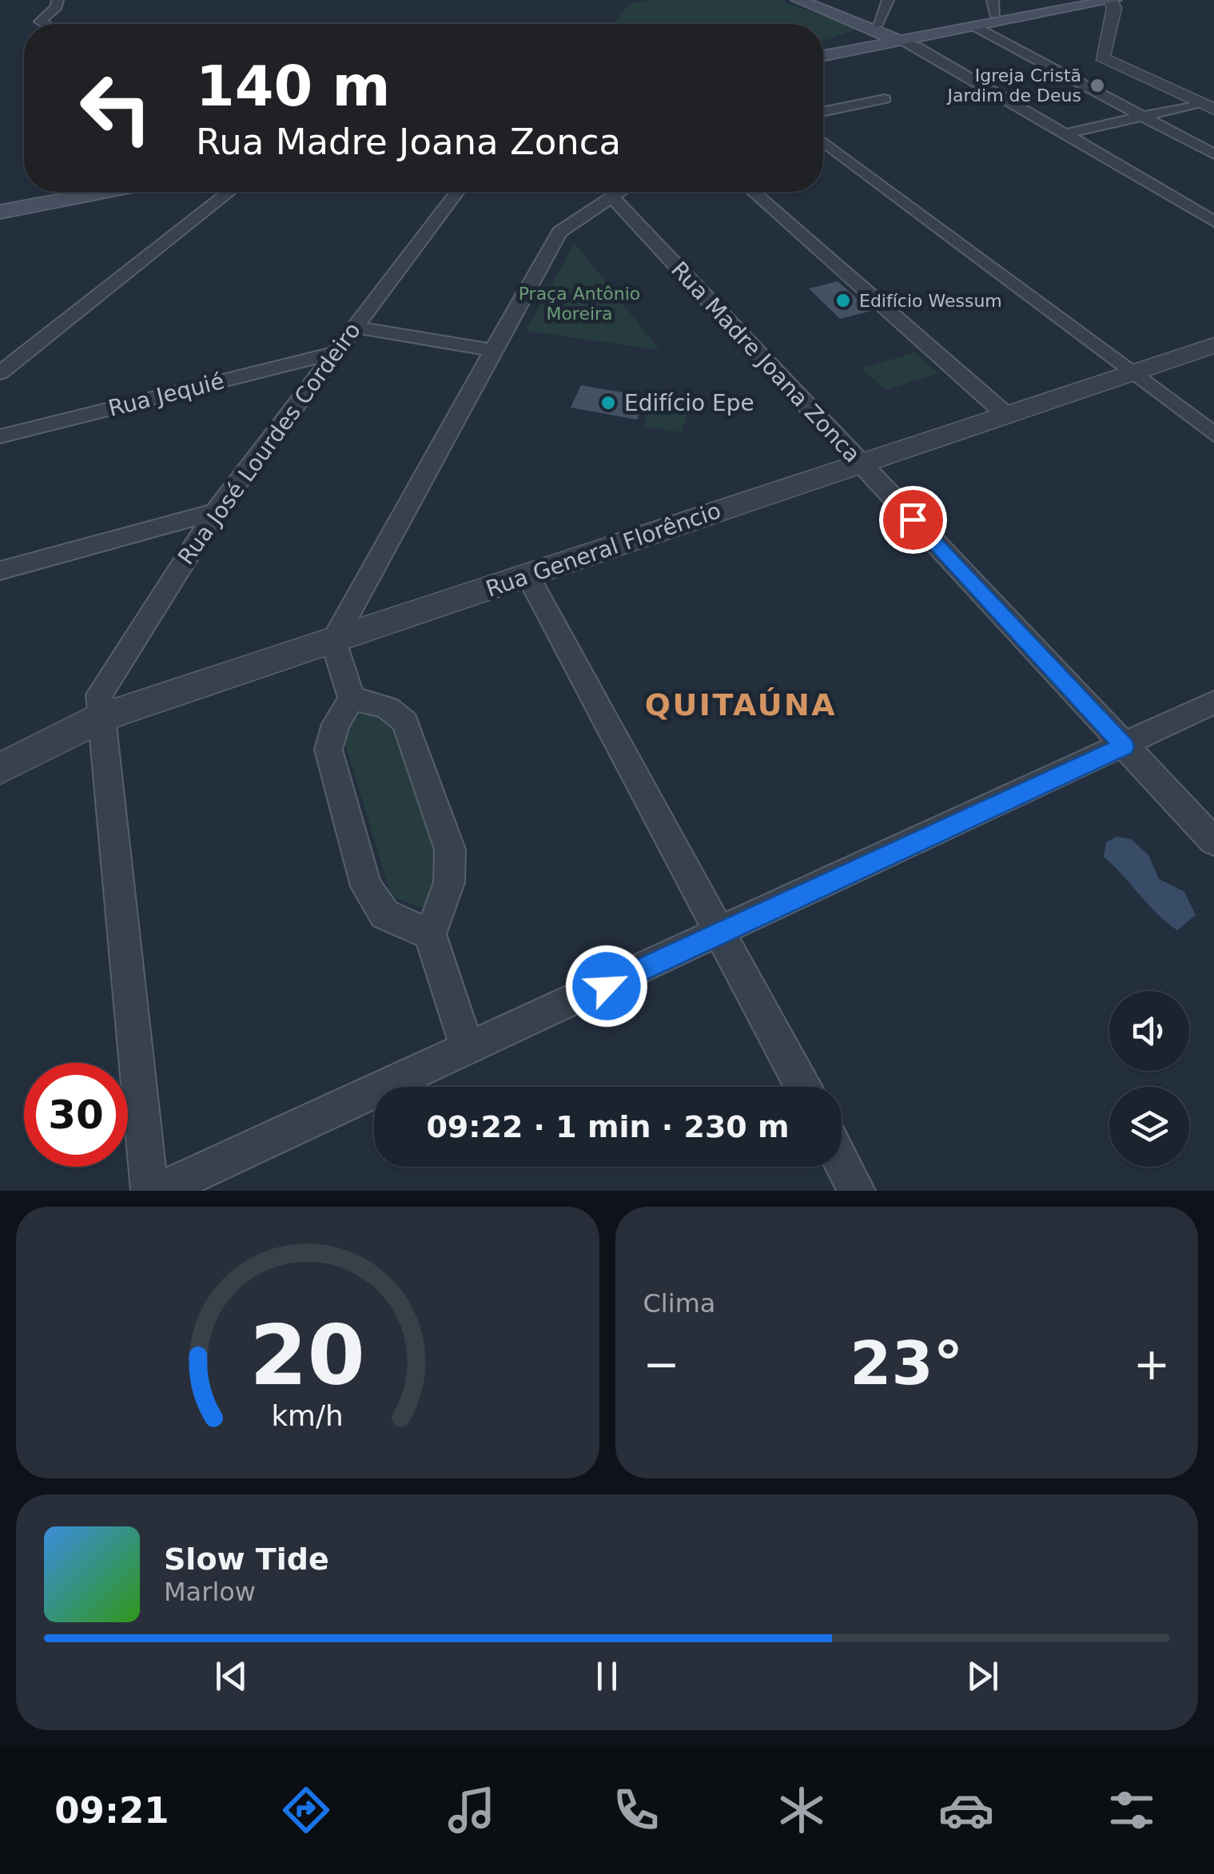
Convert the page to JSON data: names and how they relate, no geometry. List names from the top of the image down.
{
  "streets": {
    "street": [
      "Rua Madre Joana Zonca",
      "Rua Jequié",
      "Rua José Lourdes Cordeiro",
      "Rua General Florêncio"
    ]
  },
  "crossings": [
    ["Rua Madre Joana Zonca", "Rua General Florêncio"],
    ["Rua Jequié", "Rua José Lourdes Cordeiro"],
    ["Rua José Lourdes Cordeiro", "Rua General Florêncio"]
  ],
  "districts": ["QUITAÚNA"],
  "parks": ["Praça Antônio Moreira"],
  "places": ["Igreja Cristã Jardim de Deus", "Edifício Wessum", "Edifício Epe"],
  "page": {
    "turn": ["140 m", "Rua Madre Joana Zonca"],
    "limit": "30",
    "trip": "09:22 · 1 min · 230 m",
    "tile": "Clima",
    "heat": ["−", "23°", "+"],
    "song": ["Slow Tide", "Marlow"],
    "tabs": "09:21",
    "gauge": ["20", "km/h"]
  }
}
